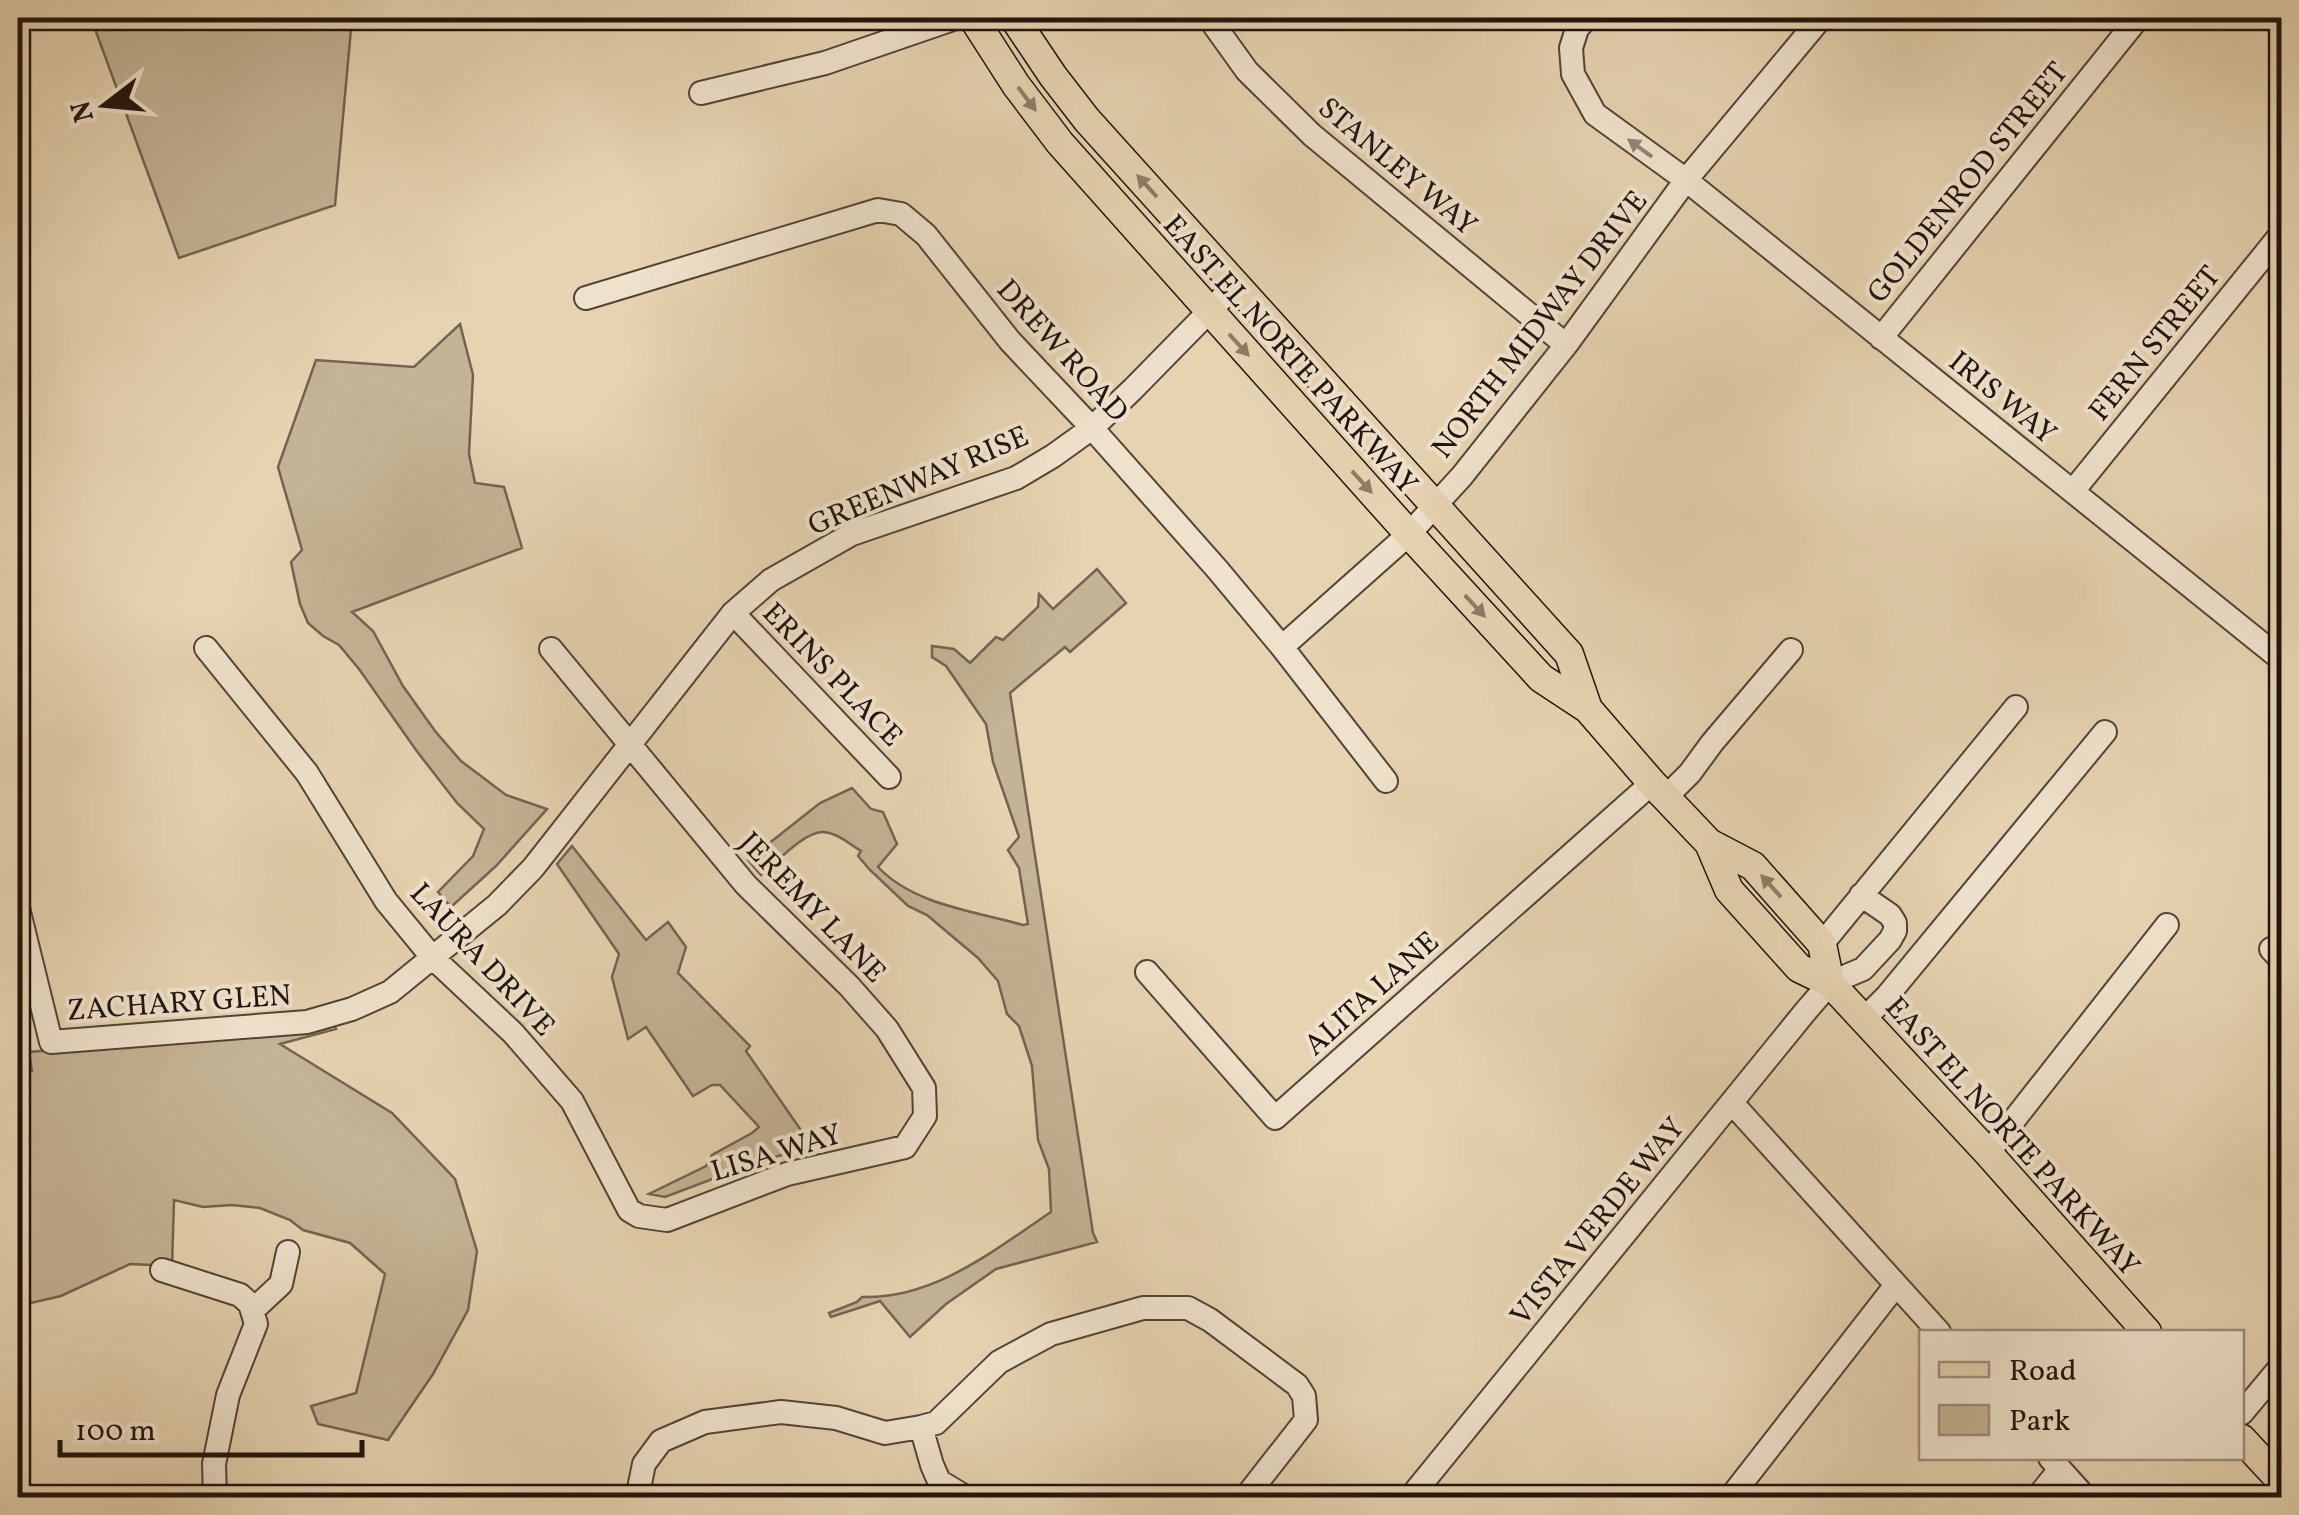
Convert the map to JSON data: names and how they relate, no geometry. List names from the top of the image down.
{
  "streets": {
    "main road": ["EAST EL NORTE PARKWAY"],
    "street": [
      "STANLEY WAY",
      "GOLDENROD STREET",
      "NORTH MIDWAY DRIVE",
      "FERN STREET",
      "DREW ROAD",
      "IRIS WAY",
      "GREENWAY RISE",
      "ERINS PLACE",
      "JEREMY LANE",
      "LAURA DRIVE",
      "ALITA LANE",
      "ZACHARY GLEN",
      "LISA WAY",
      "VISTA VERDE WAY"
    ]
  },
  "crossings": [
    ["STANLEY WAY", "NORTH MIDWAY DRIVE"],
    ["GOLDENROD STREET", "IRIS WAY"],
    ["NORTH MIDWAY DRIVE", "DREW ROAD"],
    ["NORTH MIDWAY DRIVE", "EAST EL NORTE PARKWAY"],
    ["NORTH MIDWAY DRIVE", "IRIS WAY"],
    ["FERN STREET", "IRIS WAY"],
    ["DREW ROAD", "GREENWAY RISE"],
    ["EAST EL NORTE PARKWAY", "GREENWAY RISE"],
    ["EAST EL NORTE PARKWAY", "ALITA LANE"],
    ["EAST EL NORTE PARKWAY", "VISTA VERDE WAY"],
    ["GREENWAY RISE", "ERINS PLACE"],
    ["GREENWAY RISE", "JEREMY LANE"],
    ["GREENWAY RISE", "LAURA DRIVE"],
    ["GREENWAY RISE", "ZACHARY GLEN"],
    ["JEREMY LANE", "LISA WAY"],
    ["LAURA DRIVE", "ZACHARY GLEN"],
    ["LAURA DRIVE", "LISA WAY"]
  ],
  "legend": ["Road", "Park"],
  "scale_bar": "100 m",
  "north": "left"
}
